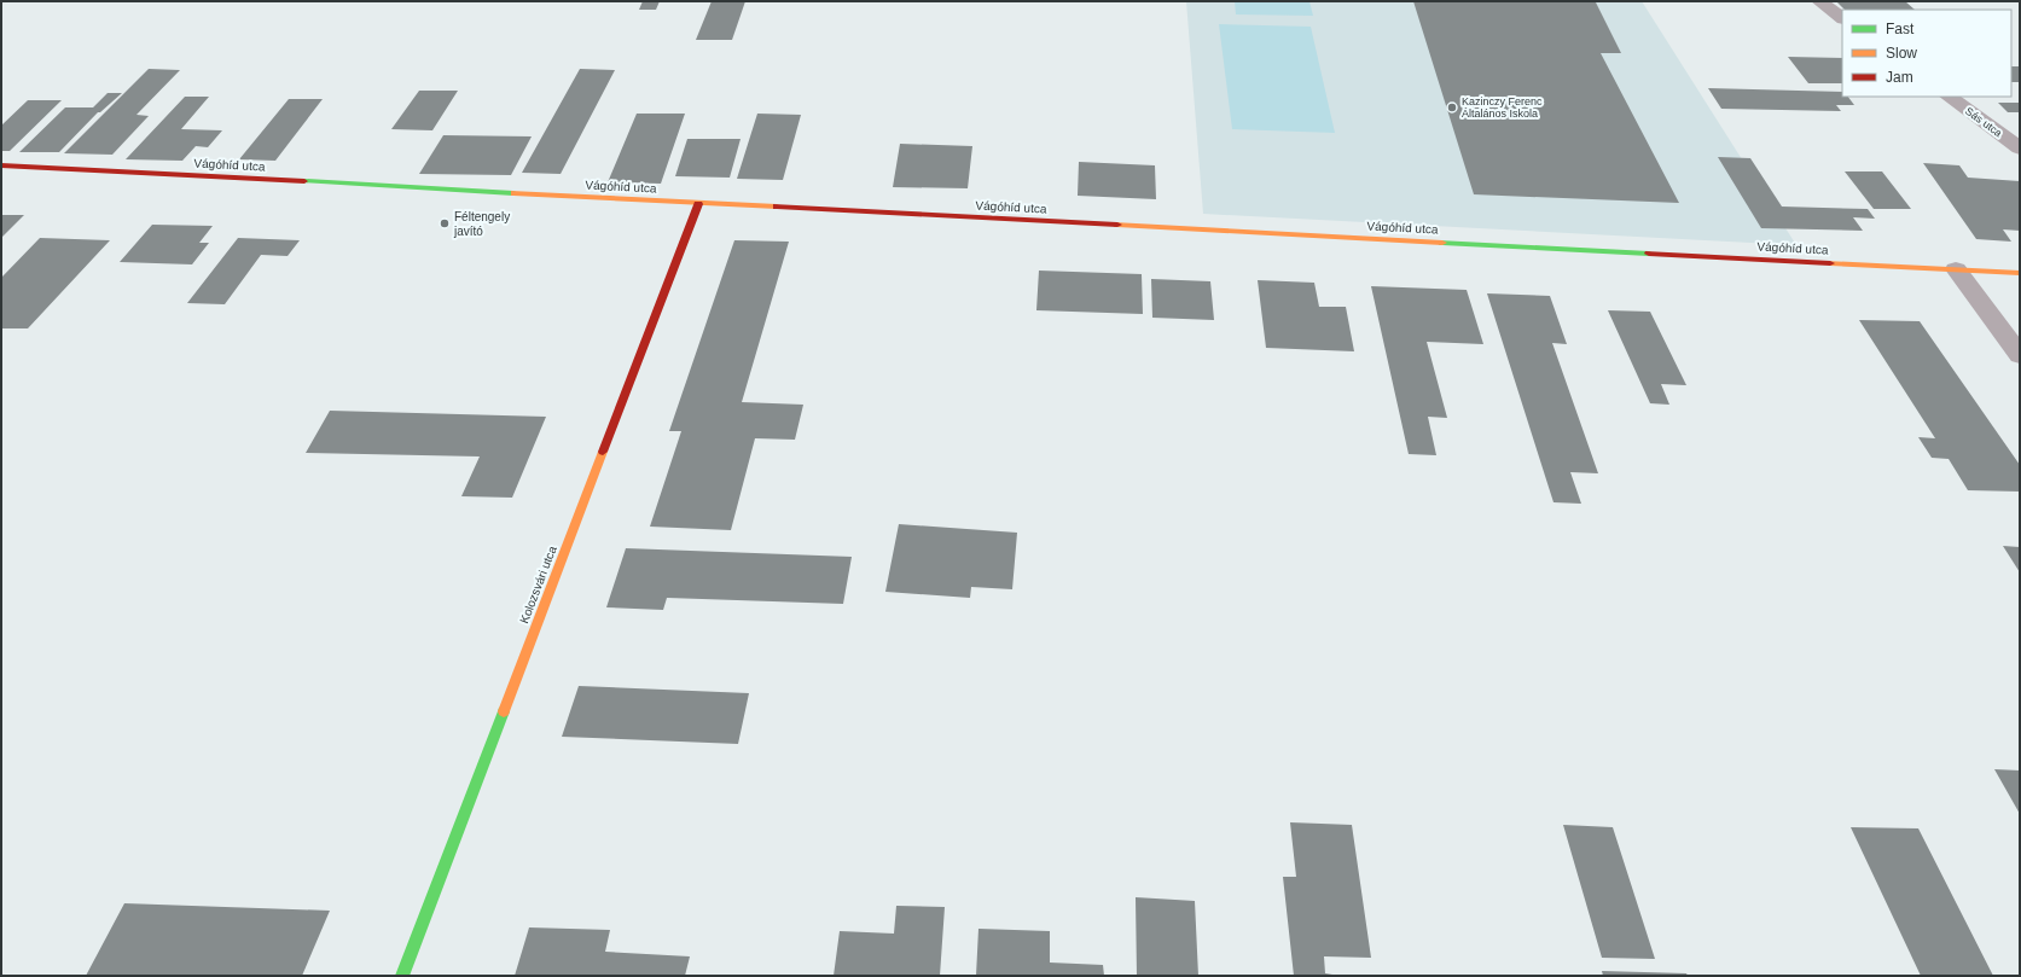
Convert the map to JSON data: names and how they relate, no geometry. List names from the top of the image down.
{
  "streets": {
    "street": ["Sás utca", "Vágóhíd utca", "Kolozsvári utca"]
  },
  "crossings": [
    ["Vágóhíd utca", "Kolozsvári utca"]
  ],
  "places": ["Kazinczy Ferenc Általános Iskola", "Féltengely javító"],
  "legend": ["Fast", "Slow", "Jam"]
}
